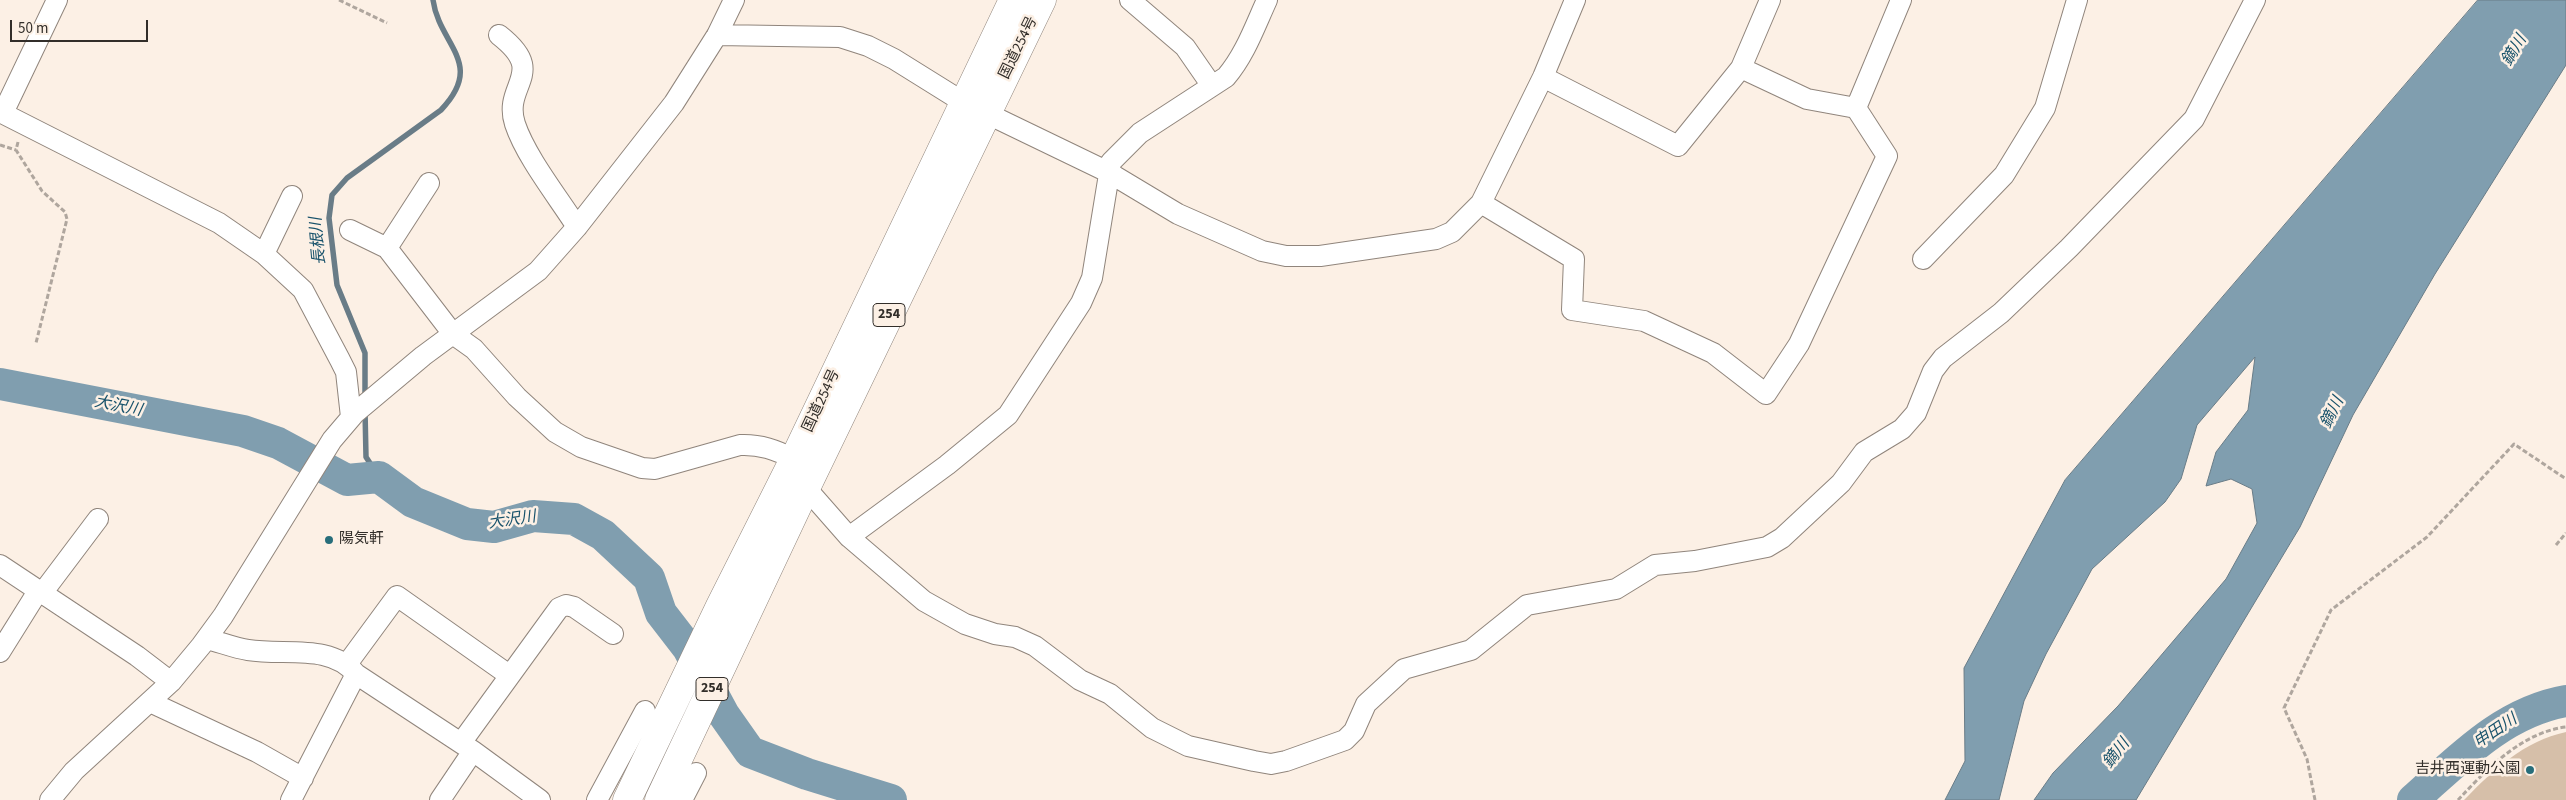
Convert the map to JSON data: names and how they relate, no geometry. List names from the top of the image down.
{
  "streets": {
    "highway": ["国道254号", "254"]
  },
  "water": [
    "鏑川",
    "長根川",
    "大沢川",
    "申田川"
  ],
  "places": ["陽気軒", "吉井西運動公園"],
  "scale_bar": "50 m"
}
